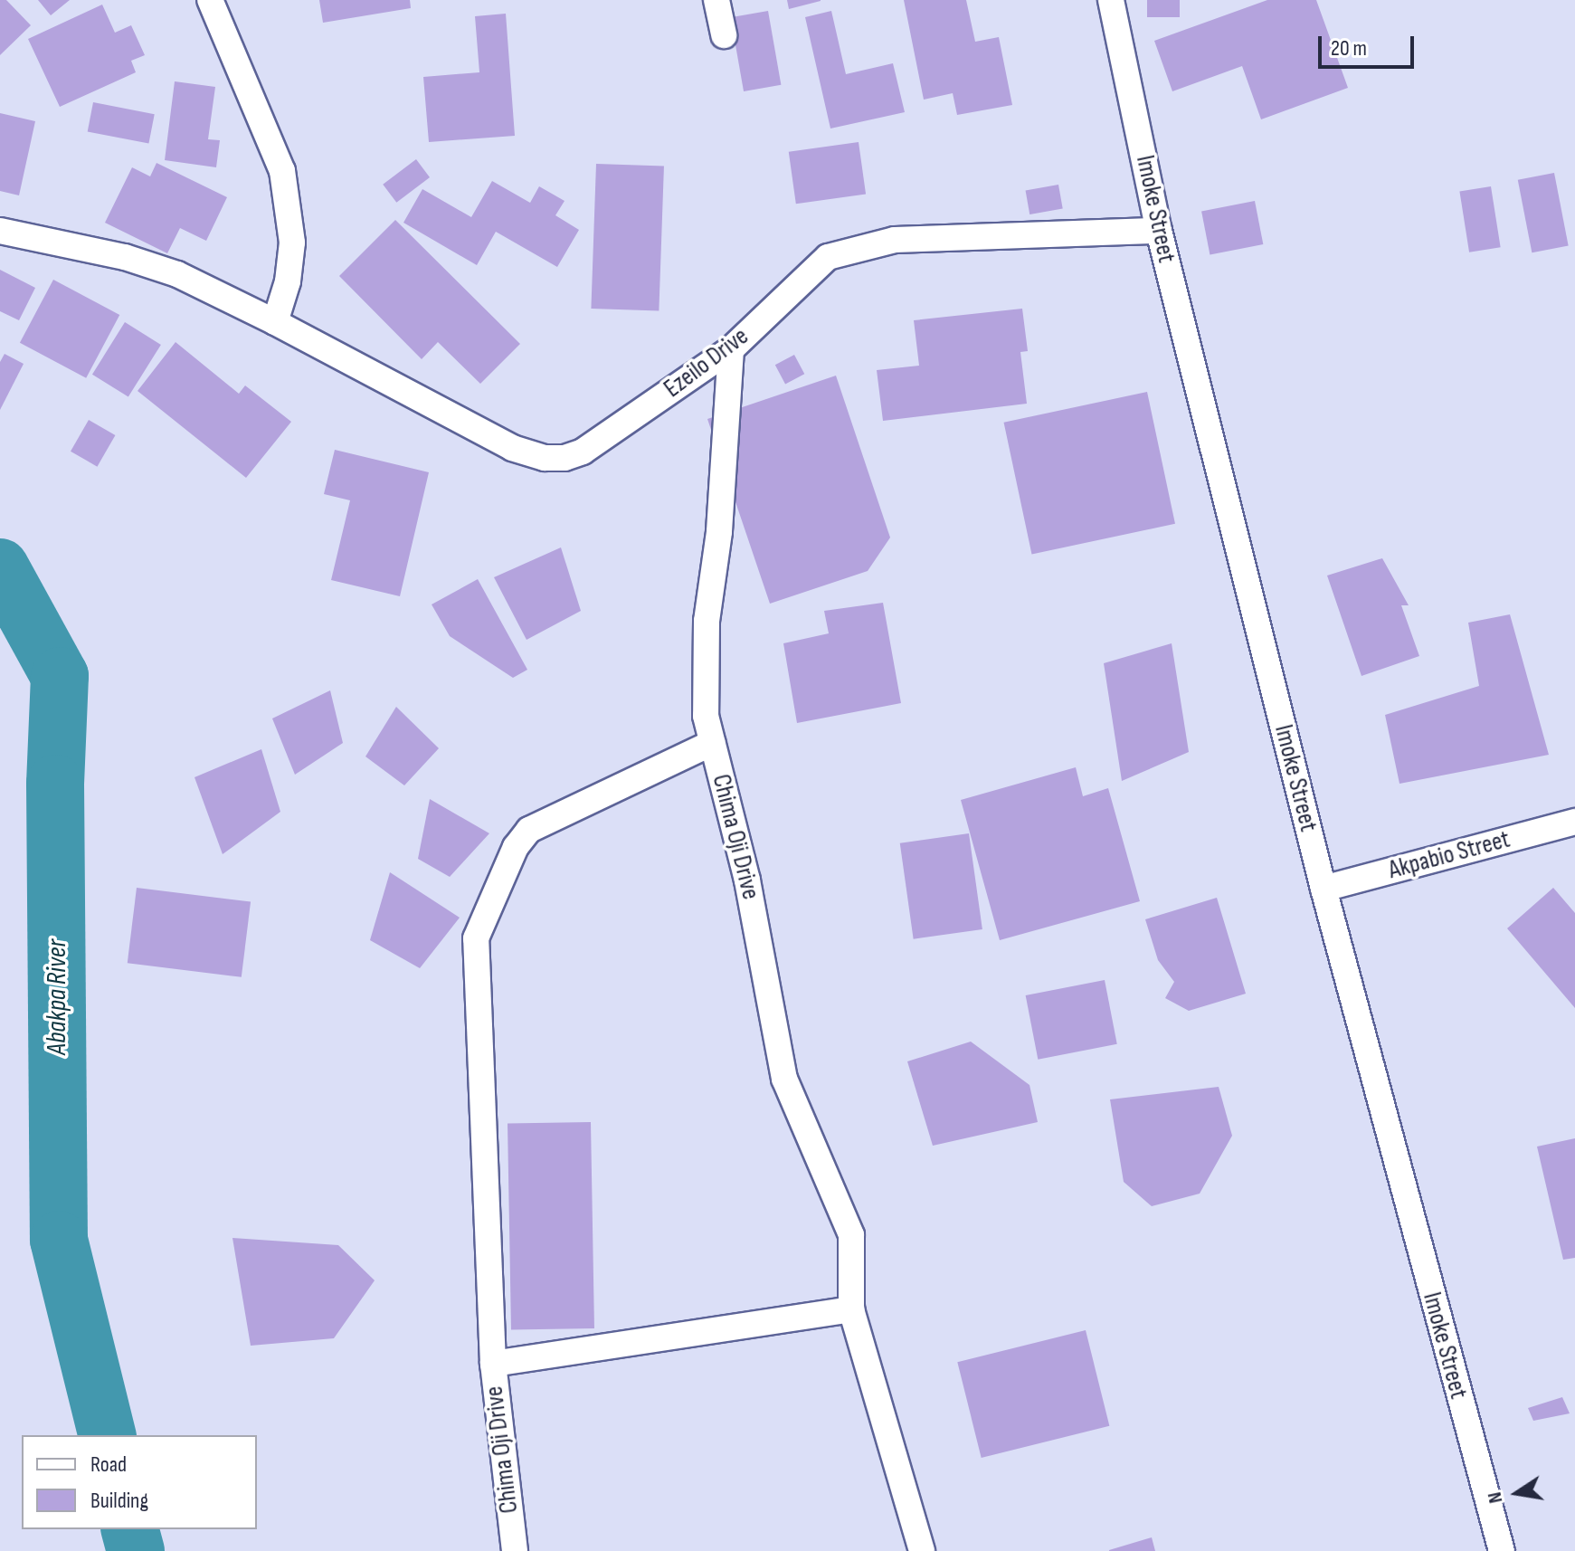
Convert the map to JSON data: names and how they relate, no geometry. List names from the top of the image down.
{
  "streets": {
    "street": [
      "Imoke Street",
      "Ezeilo Drive",
      "Chima Oji Drive",
      "Akpabio Street"
    ]
  },
  "crossings": [
    ["Imoke Street", "Ezeilo Drive"],
    ["Imoke Street", "Akpabio Street"],
    ["Ezeilo Drive", "Chima Oji Drive"]
  ],
  "water": ["Abakpa River"],
  "legend": ["Road", "Building"],
  "scale_bar": "20 m",
  "north": "left"
}
